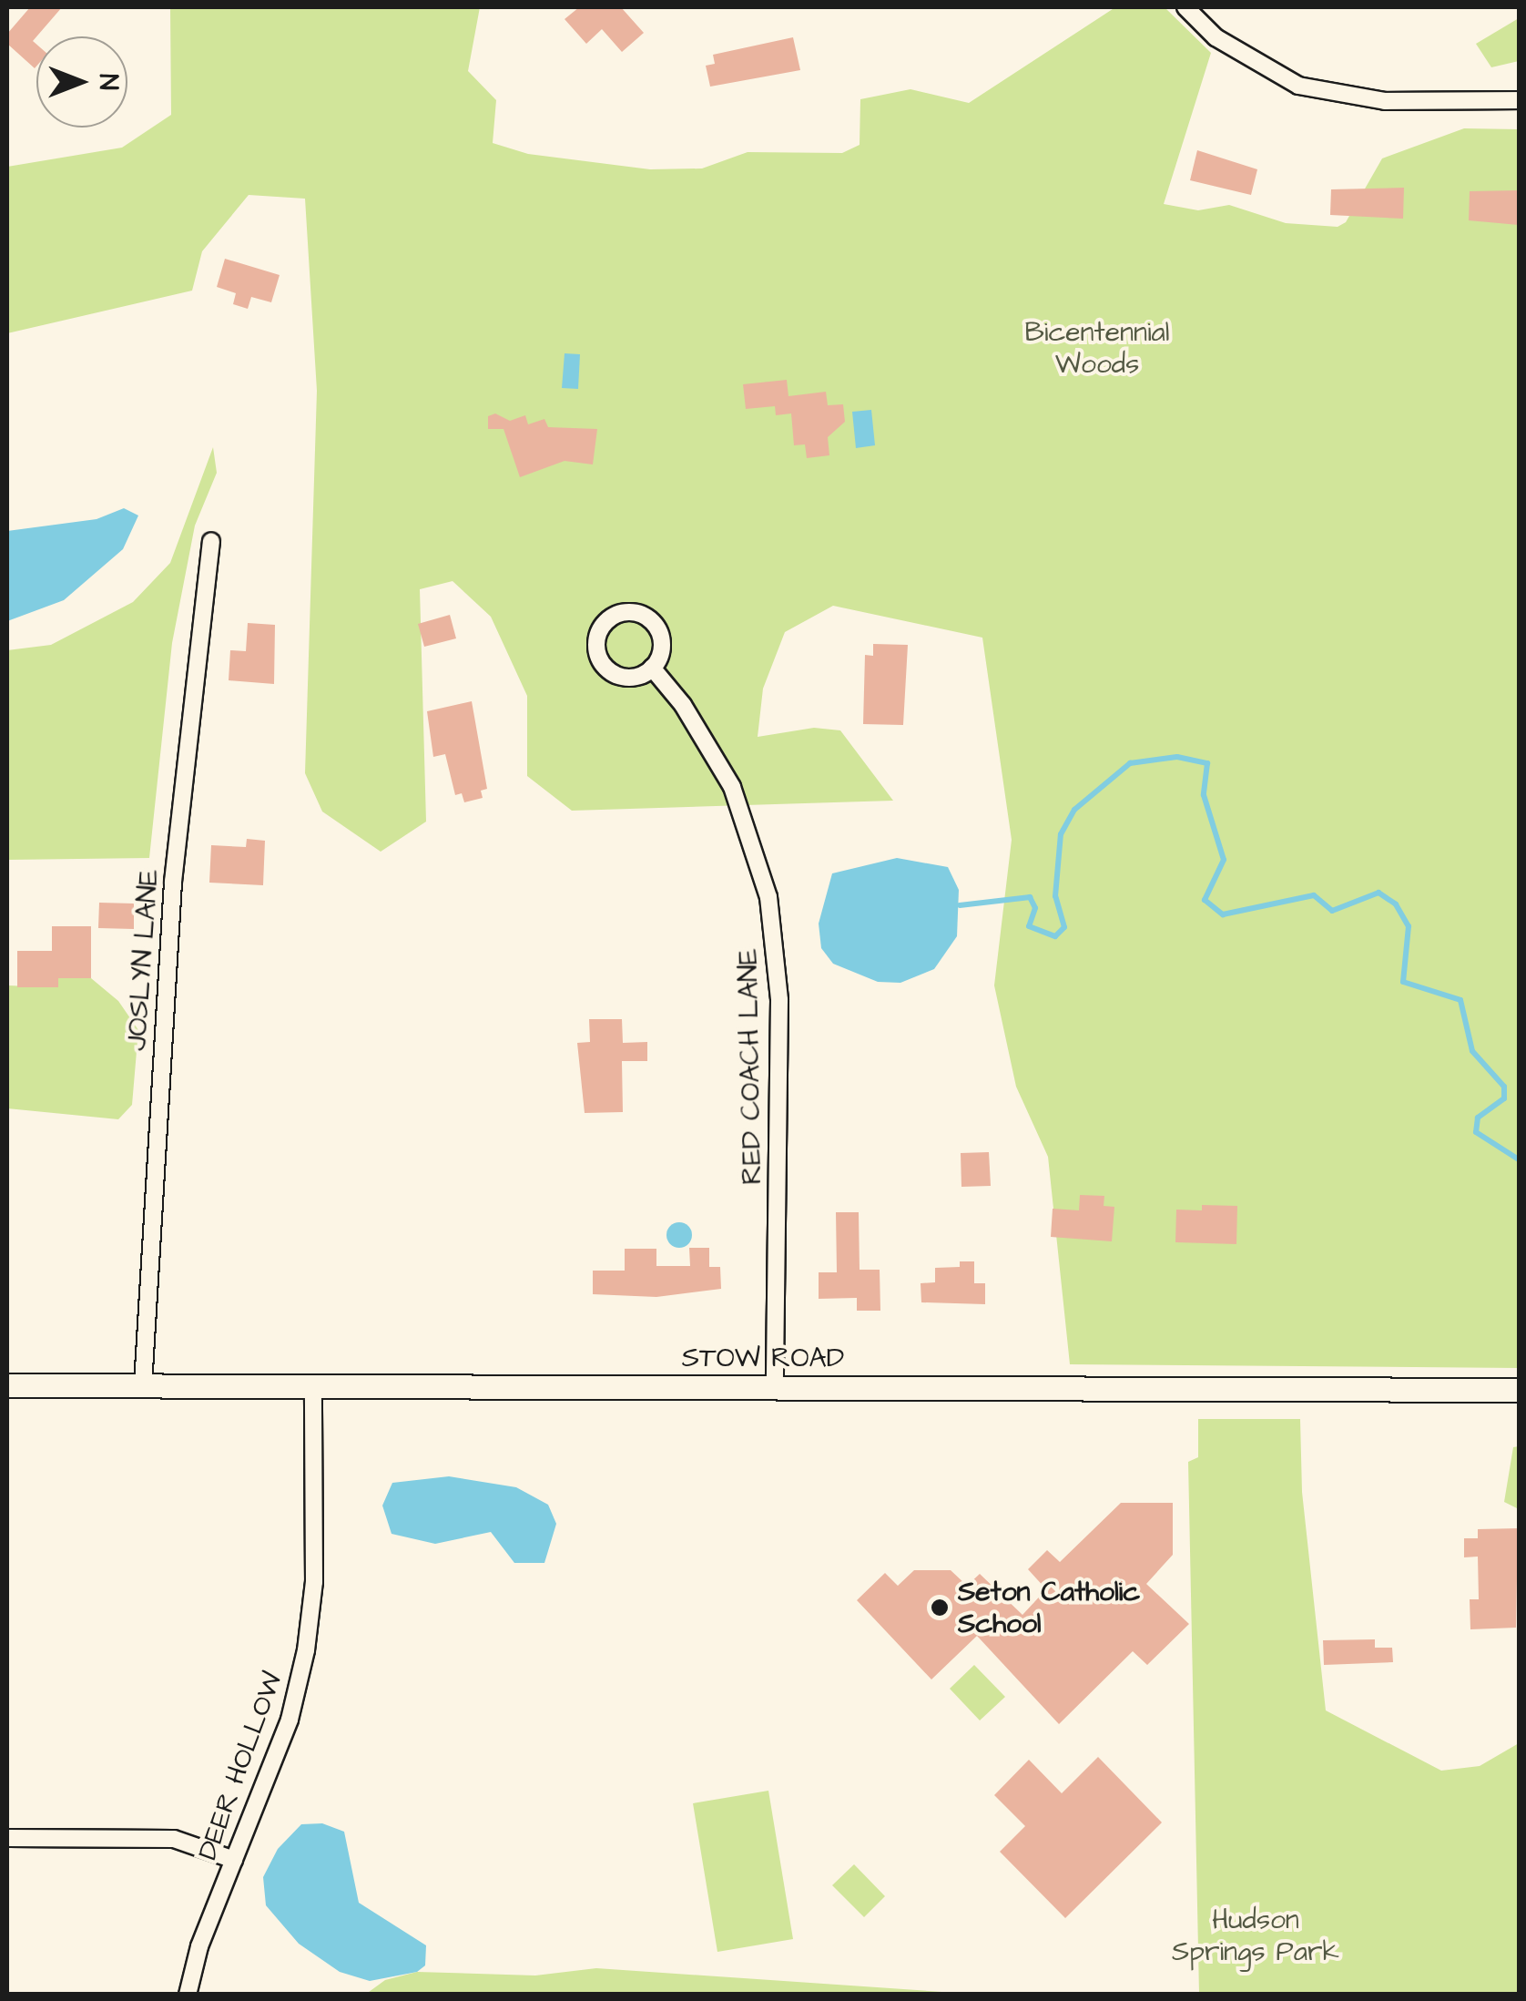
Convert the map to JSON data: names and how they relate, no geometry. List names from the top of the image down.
{
  "streets": {
    "street": [
      "JOSLYN LANE",
      "RED COACH LANE",
      "STOW ROAD",
      "DEER HOLLOW"
    ]
  },
  "crossings": [
    ["JOSLYN LANE", "STOW ROAD"],
    ["RED COACH LANE", "STOW ROAD"],
    ["STOW ROAD", "DEER HOLLOW"]
  ],
  "parks": ["Bicentennial Woods", "Hudson Springs Park"],
  "places": ["Seton Catholic School"],
  "north": "right"
}
